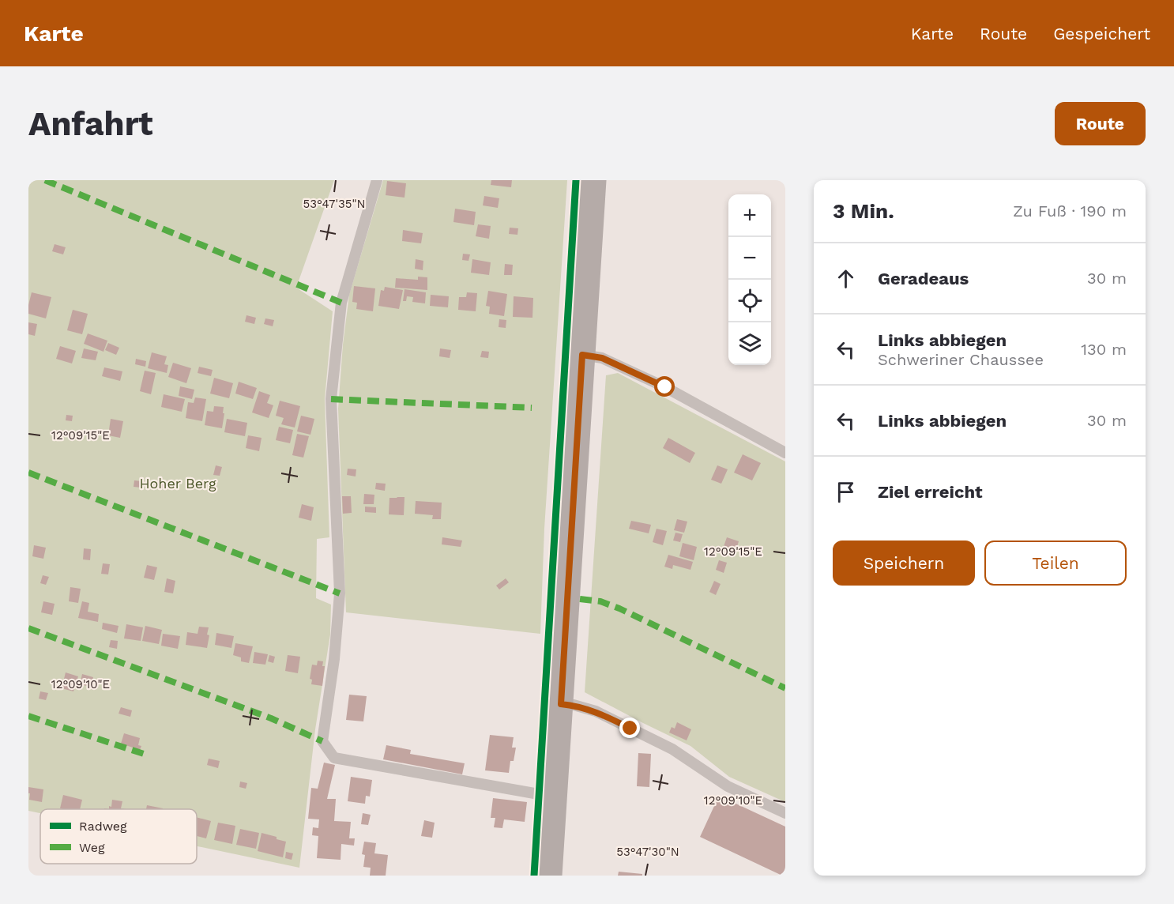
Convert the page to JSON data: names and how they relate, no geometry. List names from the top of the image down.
{
  "parks": ["Hoher Berg"],
  "legend": ["Radweg", "Weg"],
  "page": {
    "header": "Karte",
    "nav": ["Karte", "Route", "Gespeichert"],
    "buttons": [
      "Route",
      ["Speichern", "Teilen"]
    ],
    "title": "Anfahrt",
    "heading": ["3 Min.", "Zu Fuß · 190 m"],
    "map_buttons": ["+", "−"],
    "list": [
      ["Geradeaus", "30 m"],
      ["Links abbiegen", "Schweriner Chaussee", "130 m"],
      ["Links abbiegen", "30 m"],
      "Ziel erreicht"
    ]
  },
  "coordinates": [
    "53°47'35\"N",
    "12°09'15\"E",
    "12°09'10\"E",
    "53°47'30\"N"
  ]
}
